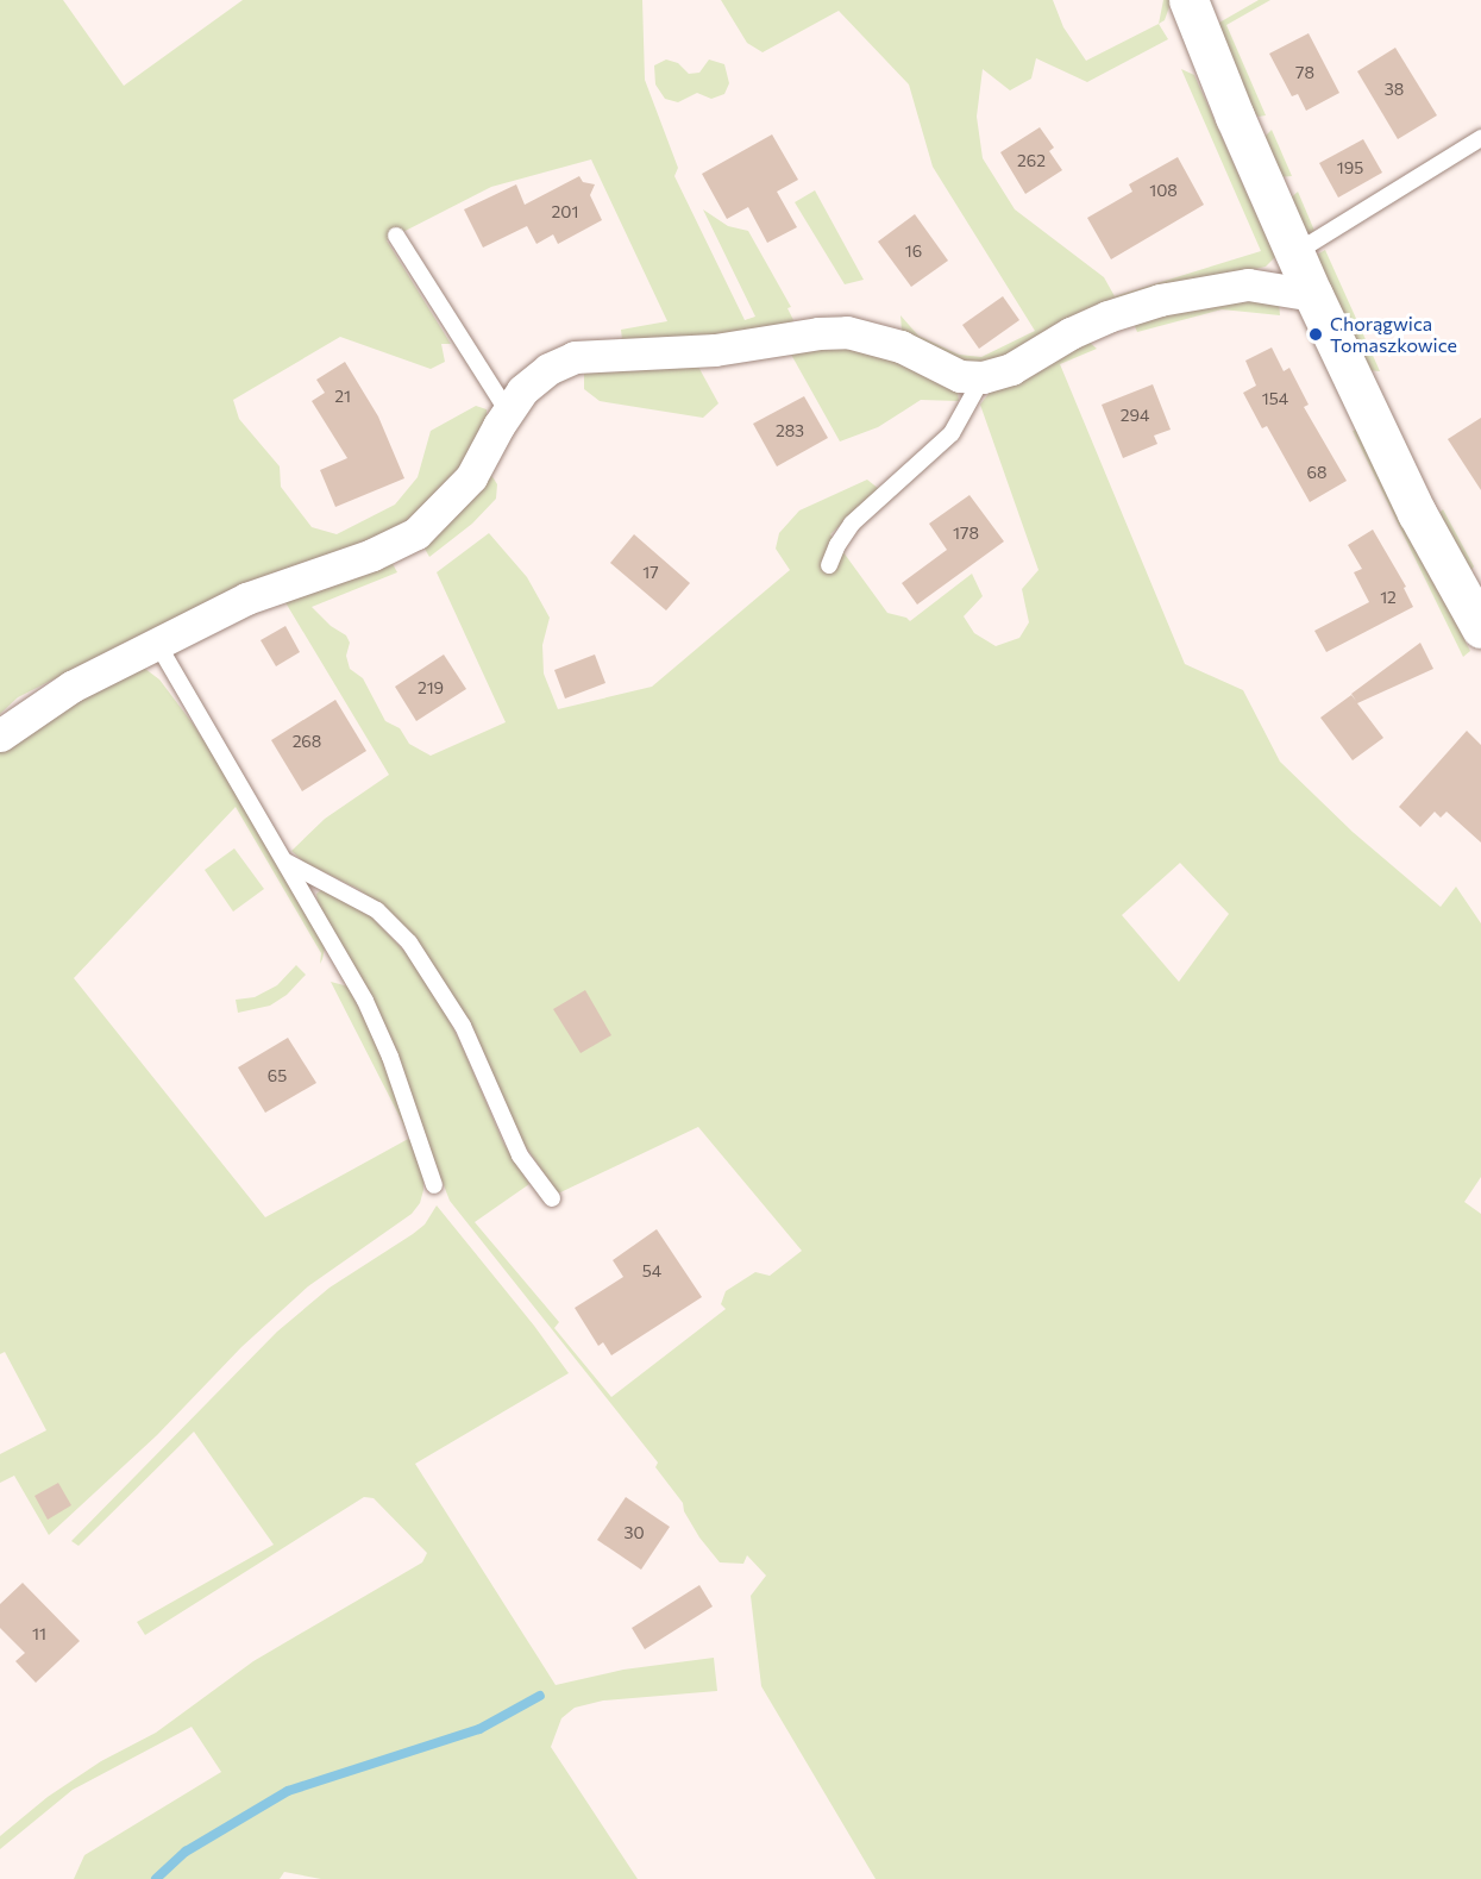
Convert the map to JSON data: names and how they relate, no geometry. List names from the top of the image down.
{
  "places": ["Chorągwica Tomaszkowice"],
  "house_numbers": [
    "78",
    "38",
    "262",
    "195",
    "108",
    "201",
    "16",
    "21",
    "154",
    "294",
    "283",
    "68",
    "178",
    "17",
    "12",
    "219",
    "268",
    "65",
    "54",
    "30",
    "11"
  ]
}
